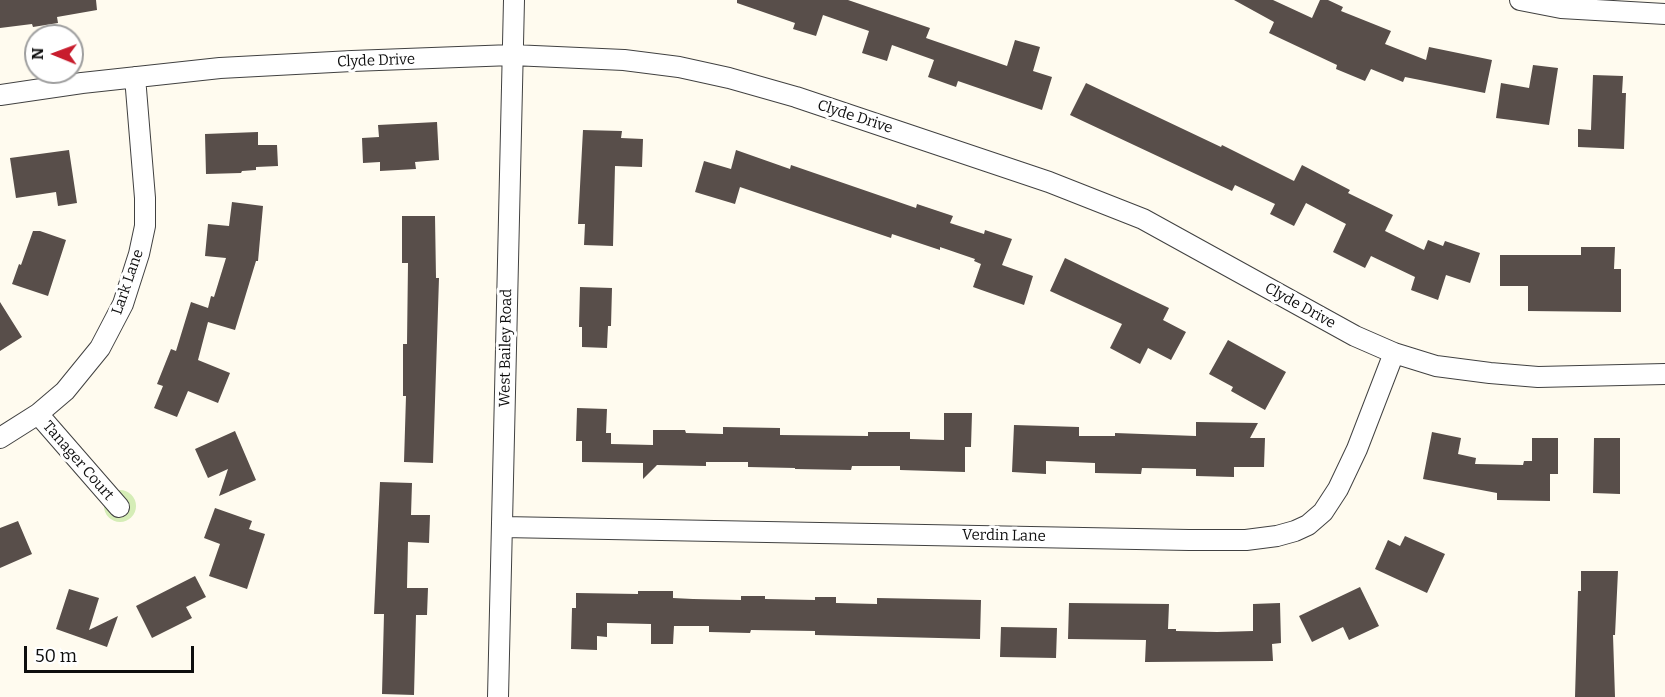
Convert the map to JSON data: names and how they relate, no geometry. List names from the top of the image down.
{
  "streets": {
    "street": [
      "Clyde Drive",
      "Lark Lane",
      "West Bailey Road",
      "Tanager Court",
      "Verdin Lane"
    ]
  },
  "crossings": [
    ["Clyde Drive", "Lark Lane"],
    ["Clyde Drive", "West Bailey Road"],
    ["Clyde Drive", "Verdin Lane"],
    ["Lark Lane", "Tanager Court"],
    ["West Bailey Road", "Verdin Lane"]
  ],
  "scale_bar": "50 m",
  "north": "left"
}
